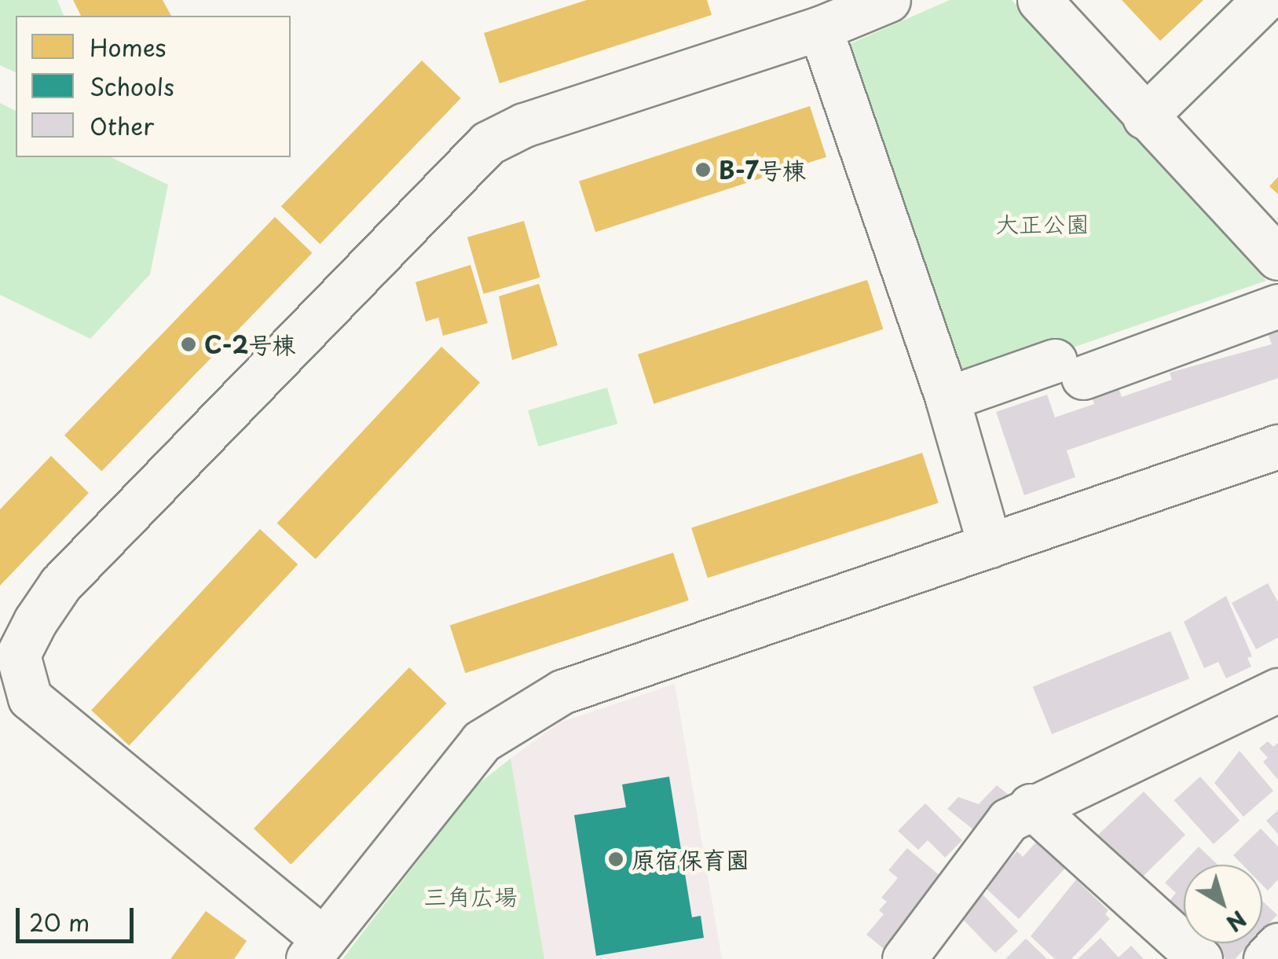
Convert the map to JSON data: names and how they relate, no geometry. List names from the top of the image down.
{
  "parks": ["大正公園", "三角広場"],
  "places": ["B-7号棟", "C-2号棟", "原宿保育園"],
  "legend": ["Homes", "Schools", "Other"],
  "scale_bar": "20 m",
  "north": "bottom right"
}
